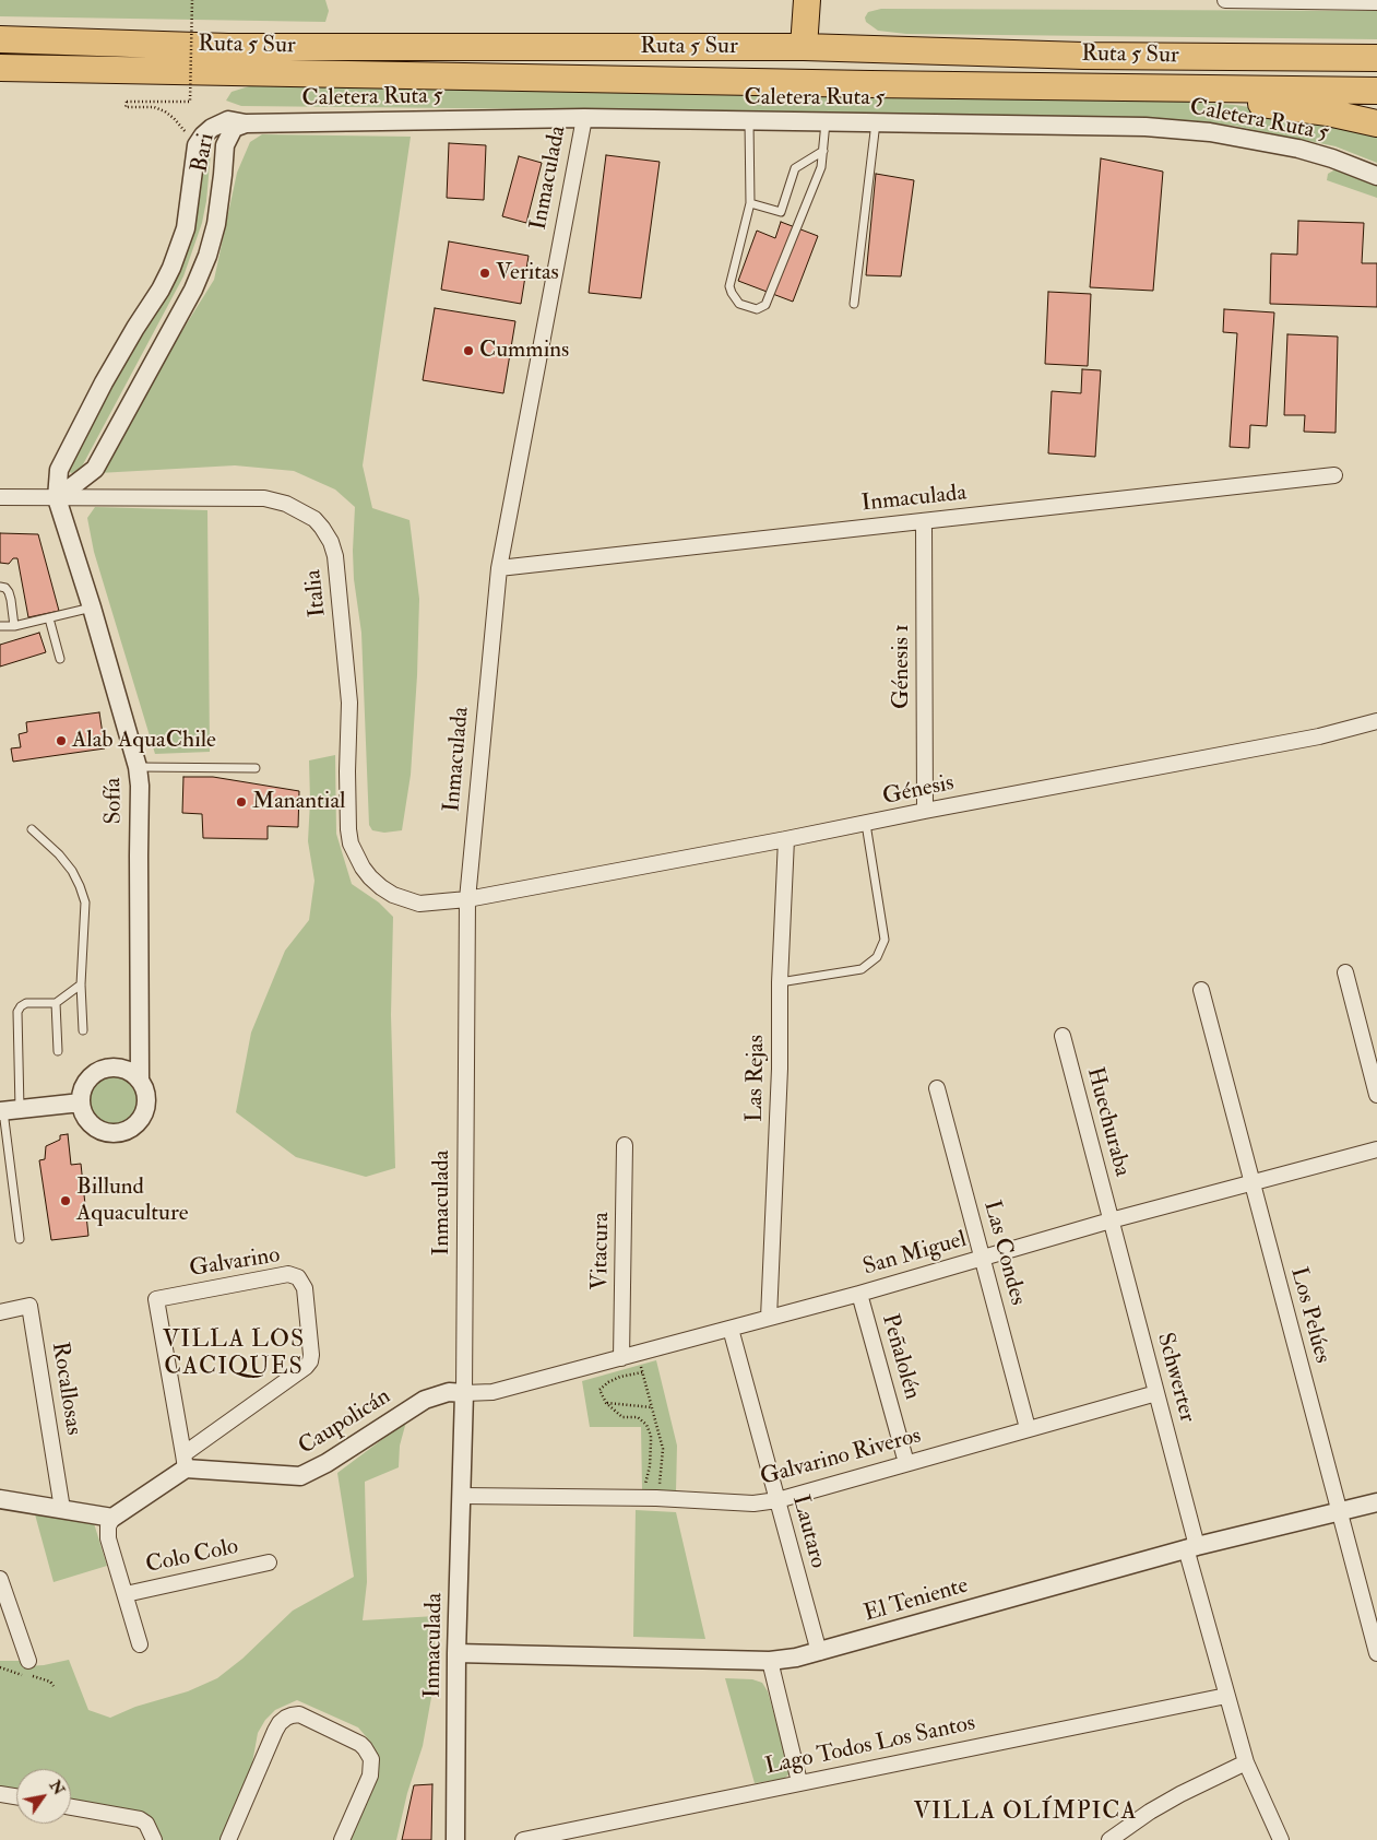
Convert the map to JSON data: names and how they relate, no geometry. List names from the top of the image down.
{
  "streets": {
    "highway": ["Ruta 5 Sur"],
    "street": [
      "Caletera Ruta 5",
      "Bari",
      "Inmaculada",
      "Italia",
      "Génesis 1",
      "Génesis",
      "Sofía",
      "Las Rejas",
      "Huechuraba",
      "Vitacura",
      "Las Condes",
      "San Miguel",
      "Galvarino",
      "Los Pelúes",
      "Peñalolén",
      "Schwerter",
      "Rocallosas",
      "Caupolicán",
      "Galvarino Riveros",
      "Lautaro",
      "Colo Colo",
      "El Teniente",
      "Lago Todos Los Santos"
    ]
  },
  "crossings": [
    ["Caletera Ruta 5", "Bari"],
    ["Caletera Ruta 5", "Inmaculada"],
    ["Bari", "Italia"],
    ["Bari", "Sofía"],
    ["Inmaculada", "Italia"],
    ["Inmaculada", "Génesis 1"],
    ["Inmaculada", "Génesis"],
    ["Inmaculada", "San Miguel"],
    ["Inmaculada", "Caupolicán"],
    ["Inmaculada", "Galvarino Riveros"],
    ["Inmaculada", "El Teniente"],
    ["Italia", "Génesis"],
    ["Italia", "Sofía"],
    ["Génesis 1", "Génesis"],
    ["Génesis", "Las Rejas"],
    ["Las Rejas", "San Miguel"],
    ["Huechuraba", "San Miguel"],
    ["Huechuraba", "Schwerter"],
    ["Vitacura", "San Miguel"],
    ["Las Condes", "San Miguel"],
    ["Las Condes", "Galvarino Riveros"],
    ["San Miguel", "Los Pelúes"],
    ["San Miguel", "Peñalolén"],
    ["San Miguel", "Schwerter"],
    ["San Miguel", "Caupolicán"],
    ["San Miguel", "Lautaro"],
    ["Galvarino", "Caupolicán"],
    ["Los Pelúes", "El Teniente"],
    ["Peñalolén", "Galvarino Riveros"],
    ["Schwerter", "Galvarino Riveros"],
    ["Schwerter", "El Teniente"],
    ["Schwerter", "Lago Todos Los Santos"],
    ["Galvarino Riveros", "Lautaro"],
    ["Lautaro", "El Teniente"]
  ],
  "districts": ["VILLA LOS CACIQUES", "VILLA OLÍMPICA"],
  "places": [
    "Veritas",
    "Cummins",
    "Alab AquaChile",
    "Manantial",
    "Billund Aquaculture"
  ],
  "north": "top right"
}
